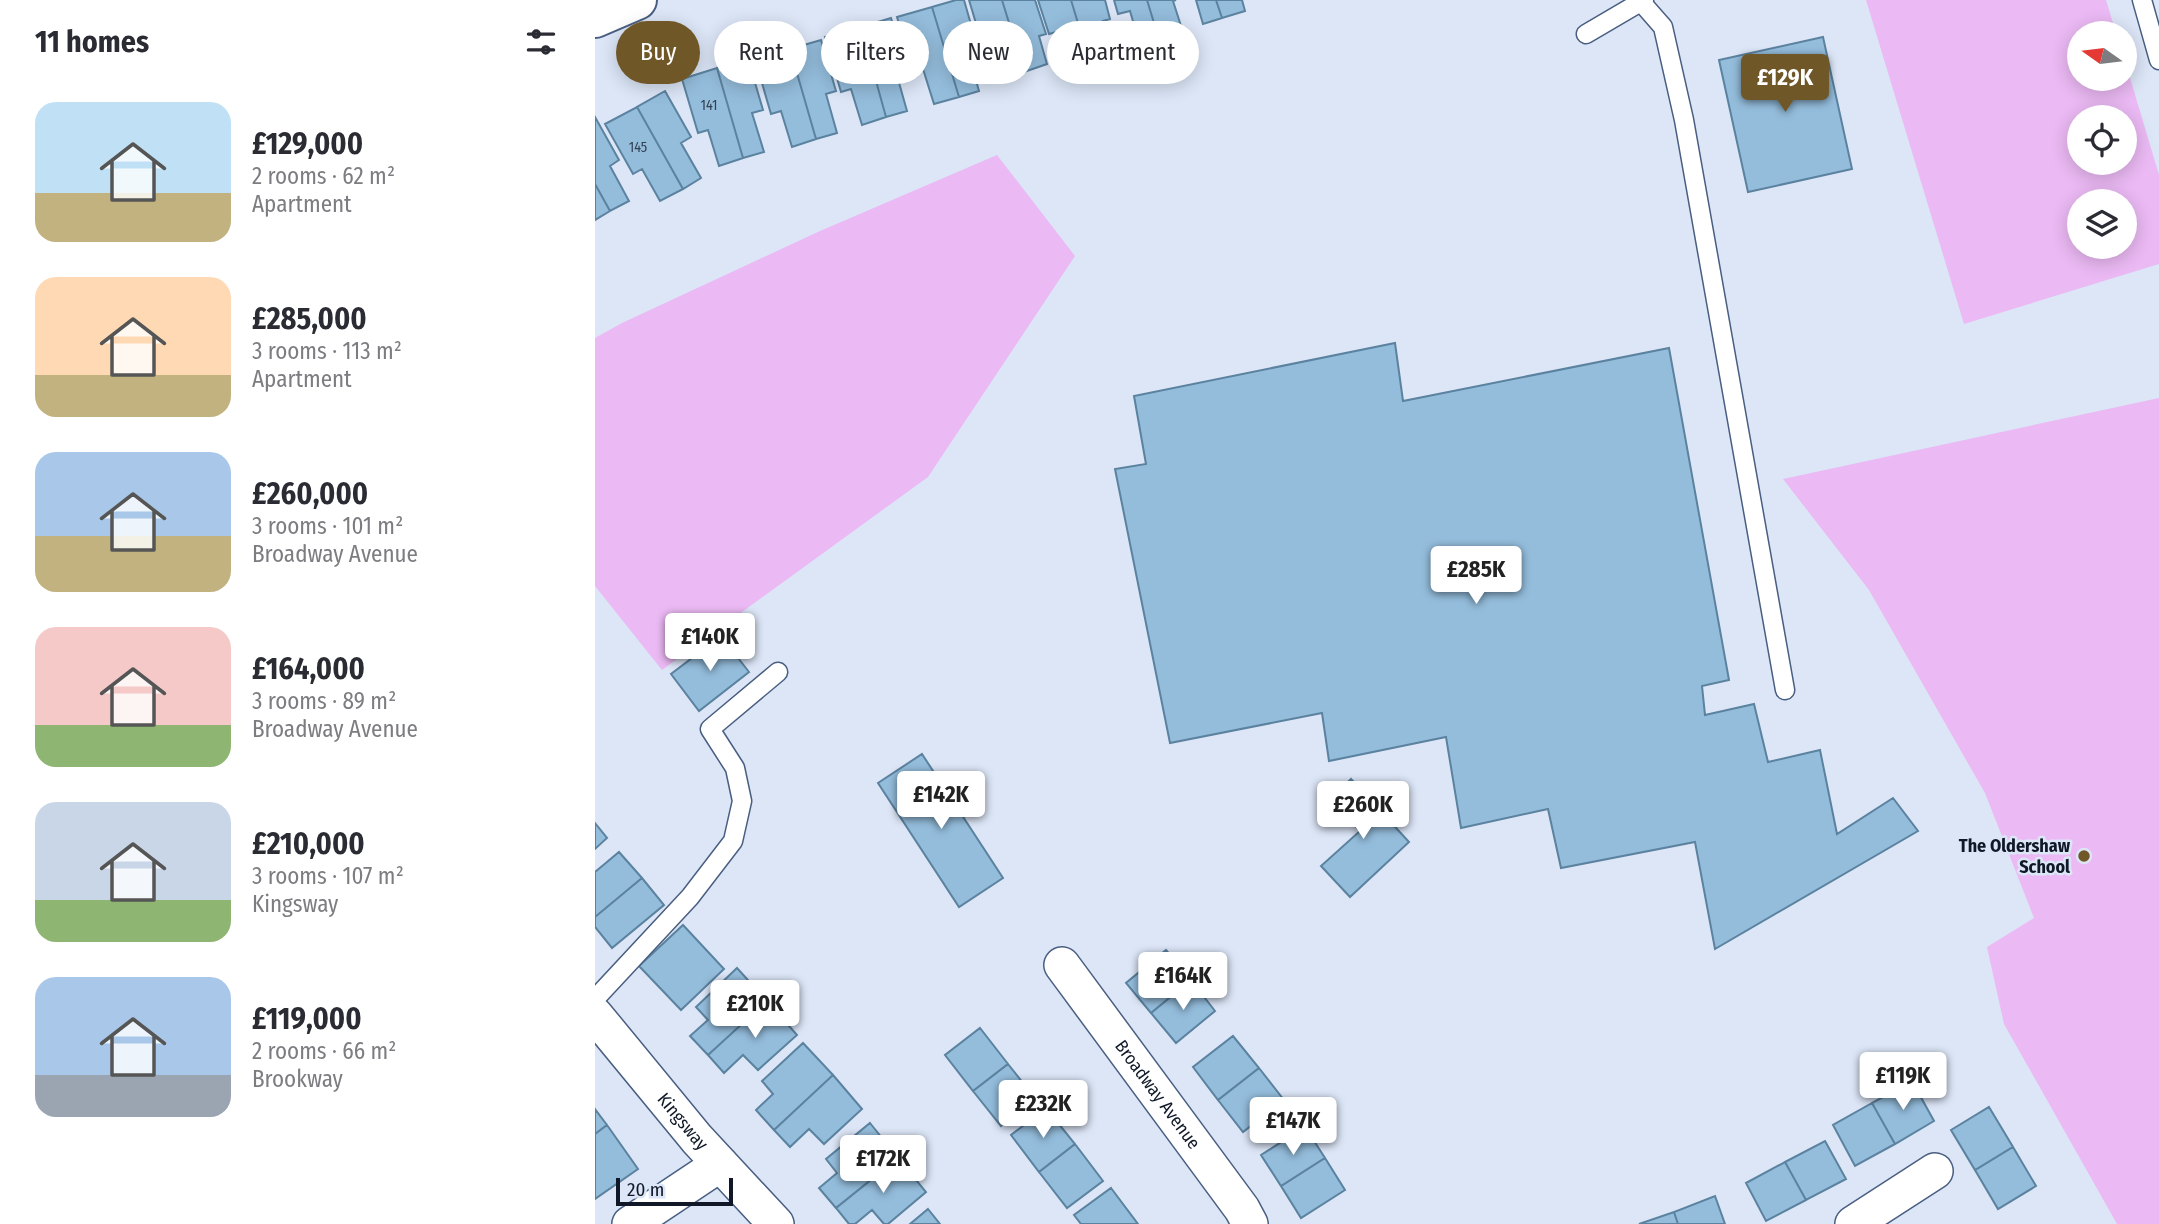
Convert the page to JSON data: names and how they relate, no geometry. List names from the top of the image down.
{
  "streets": {
    "street": ["Broadway Avenue", "Kingsway"]
  },
  "places": ["The Oldershaw School"],
  "house_numbers": ["141", "145"],
  "scale_bar": "20 m",
  "north": "left",
  "page": {
    "heading": "11 homes",
    "chip": [
      "Buy",
      "Rent",
      "Filters",
      "New",
      "Apartment"
    ],
    "price": [
      "£129K",
      "£285K",
      "£140K",
      "£142K",
      "£260K",
      "£164K",
      "£210K",
      "£119K",
      "£232K",
      "£147K",
      "£172K"
    ],
    "list": [
      {
        "name": "£129,000",
        "note": "2 rooms · 62 m² · Apartment"
      },
      {
        "name": "£285,000",
        "note": "3 rooms · 113 m² · Apartment"
      },
      {
        "name": "£260,000",
        "note": "3 rooms · 101 m² · Broadway Avenue"
      },
      {
        "name": "£164,000",
        "note": "3 rooms · 89 m² · Broadway Avenue"
      },
      {
        "name": "£210,000",
        "note": "3 rooms · 107 m² · Kingsway"
      },
      {
        "name": "£119,000",
        "note": "2 rooms · 66 m² · Brookway"
      }
    ],
    "scale": "20 m"
  }
}
